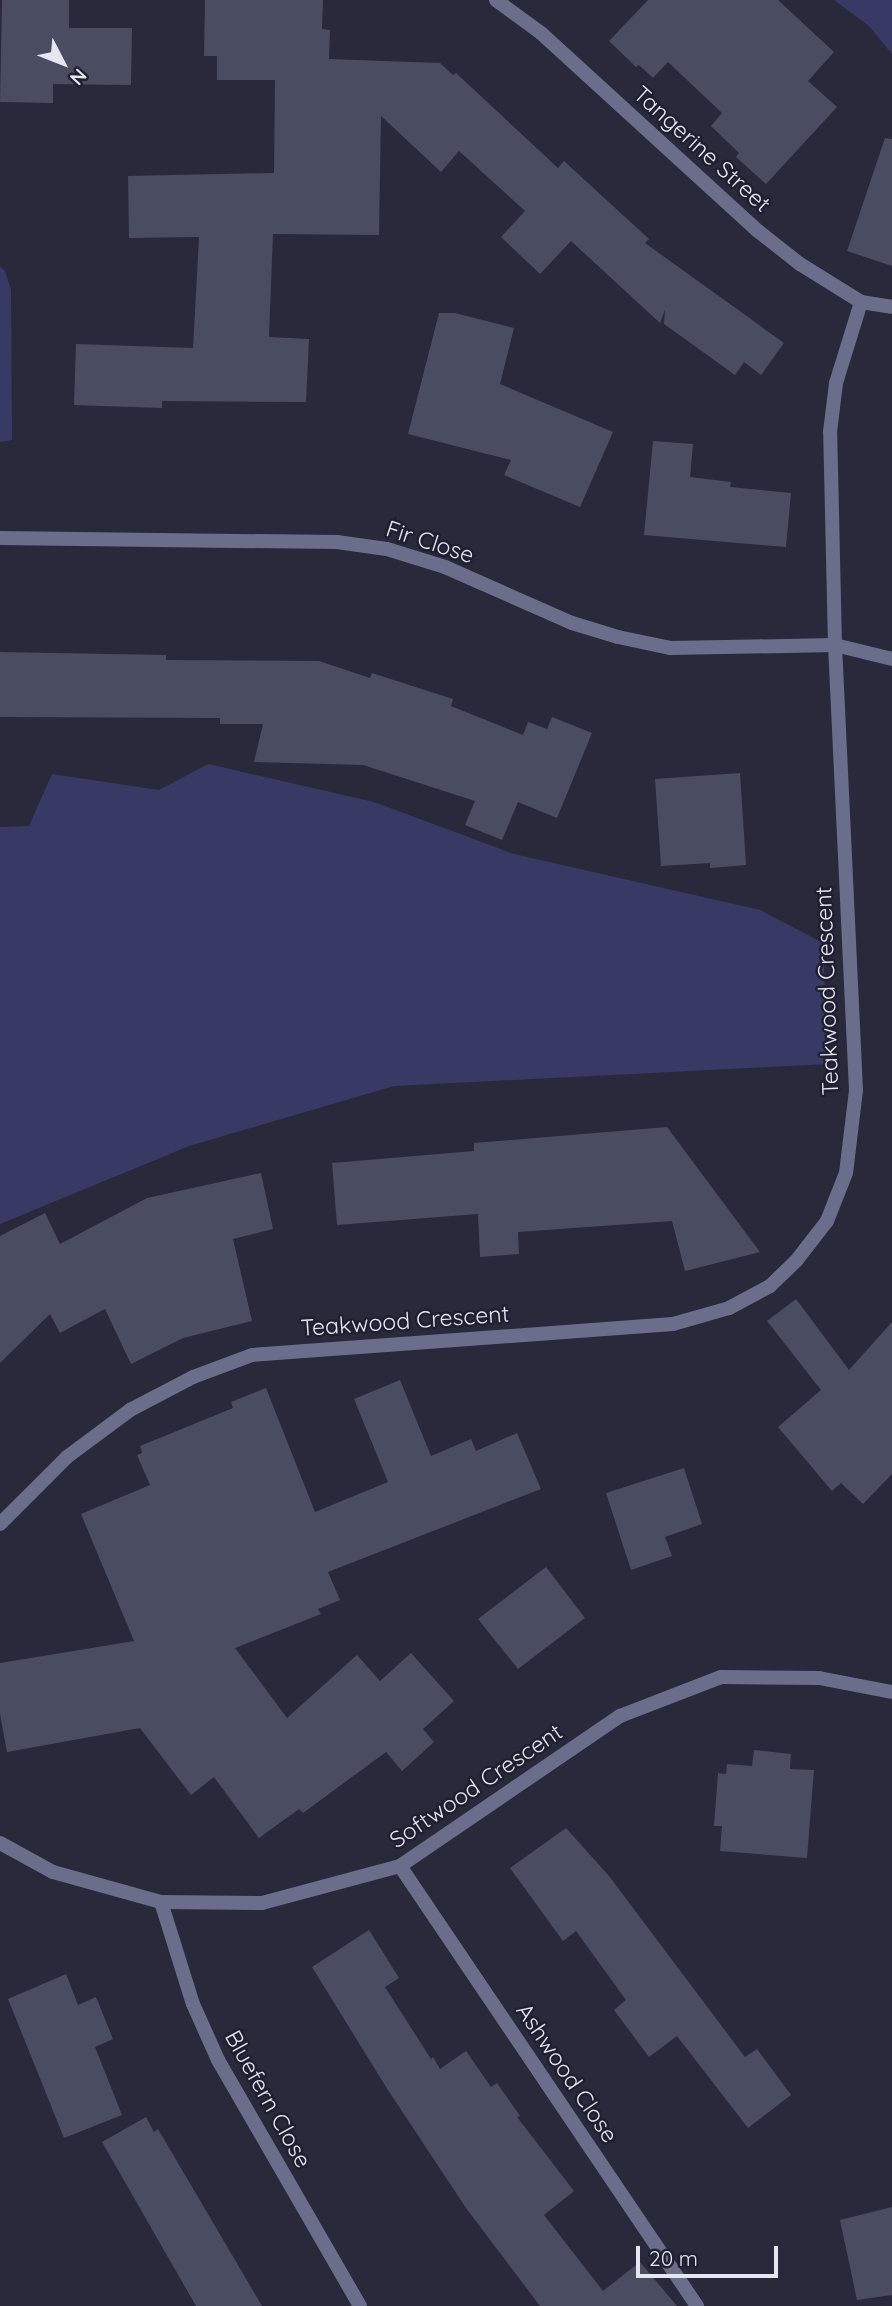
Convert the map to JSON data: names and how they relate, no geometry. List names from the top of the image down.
{
  "streets": {
    "street": [
      "Tangerine Street",
      "Fir Close",
      "Teakwood Crescent",
      "Softwood Crescent",
      "Ashwood Close",
      "Bluefern Close"
    ]
  },
  "crossings": [
    ["Tangerine Street", "Teakwood Crescent"],
    ["Fir Close", "Teakwood Crescent"],
    ["Softwood Crescent", "Ashwood Close"],
    ["Softwood Crescent", "Bluefern Close"]
  ],
  "scale_bar": "20 m",
  "north": "bottom right"
}
